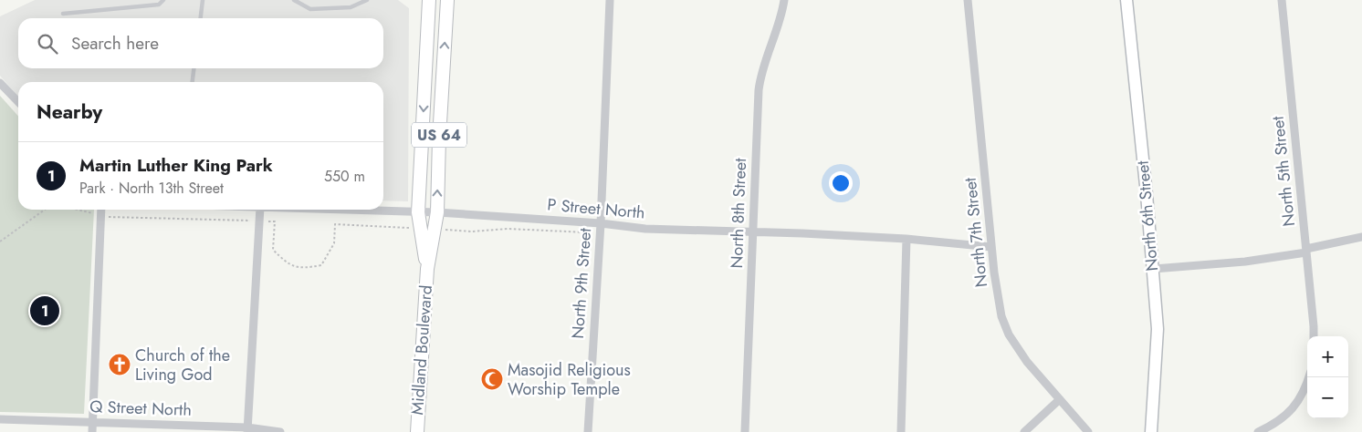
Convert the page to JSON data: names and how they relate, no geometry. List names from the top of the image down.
{
  "streets": {
    "main road": ["US 64", "Midland Boulevard"],
    "street": [
      "North 5th Street",
      "P Street North",
      "North 8th Street",
      "North 6th Street",
      "North 7th Street",
      "North 9th Street",
      "Q Street North"
    ]
  },
  "crossings": [
    ["P Street North", "North 8th Street"],
    ["P Street North", "North 7th Street"],
    ["P Street North", "North 9th Street"],
    ["P Street North", "Midland Boulevard"]
  ],
  "places": {
    "church": ["Church of the Living God"],
    "mosque": ["Masojid Religious Worship Temple"]
  },
  "page": {
    "search": "Search here",
    "heading": "Nearby",
    "list": [
      {
        "mark": "1",
        "name": "Martin Luther King Park",
        "note": "Park · North 13th Street",
        "value": "550 m"
      }
    ],
    "pins": "1",
    "map_buttons": ["+", "−"]
  }
}
